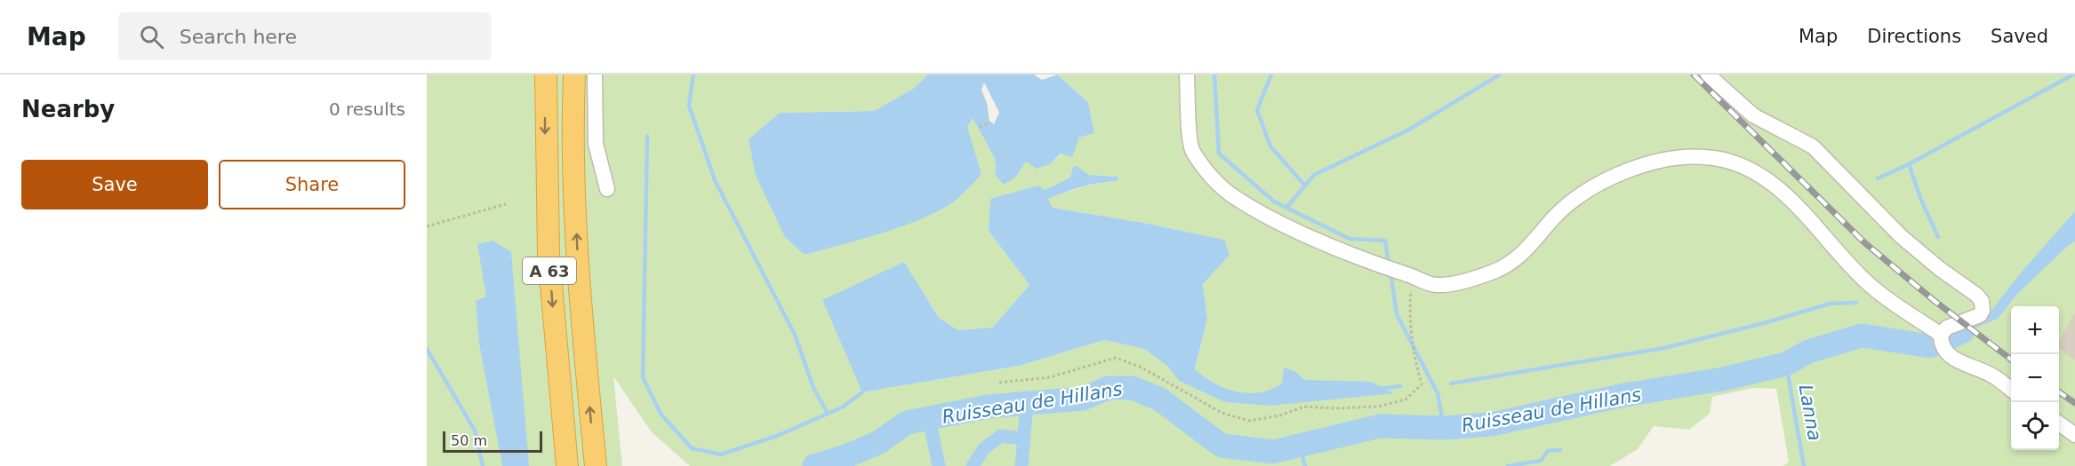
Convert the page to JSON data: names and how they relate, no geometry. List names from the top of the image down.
{
  "streets": {
    "highway": ["A 63"]
  },
  "water": ["Ruisseau de Hillans", "Lanna"],
  "scale_bar": "50 m",
  "page": {
    "header": "Map",
    "search": "Search here",
    "nav": ["Map", "Directions", "Saved"],
    "heading": ["Nearby", "0 results"],
    "buttons": ["Save", "Share"],
    "map_buttons": ["+", "−"],
    "scale": "50 m"
  }
}
